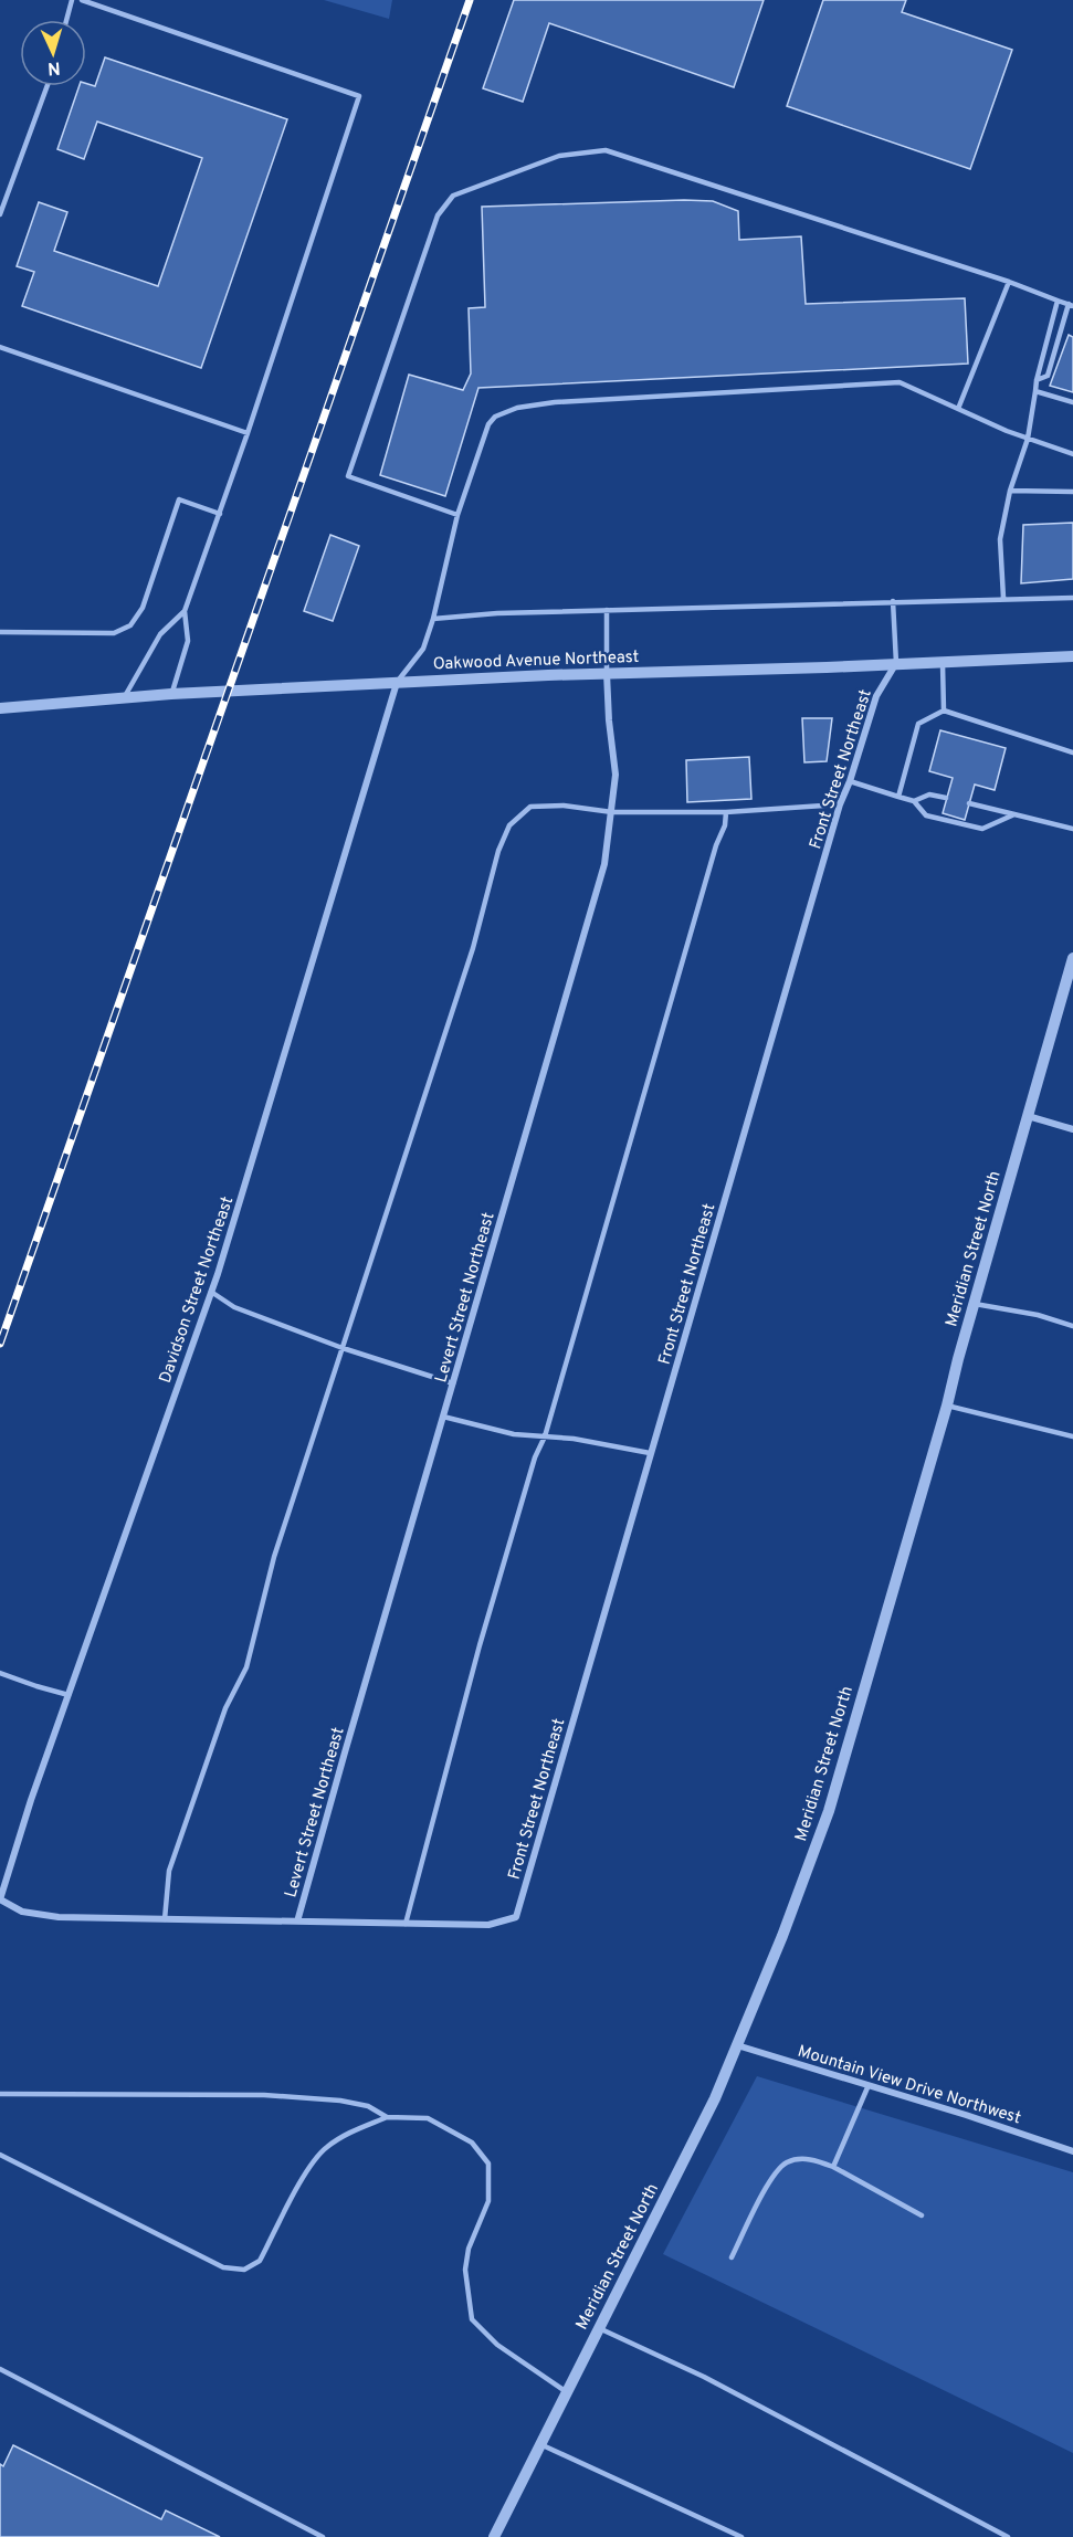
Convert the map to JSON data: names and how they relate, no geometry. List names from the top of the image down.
{
  "streets": {
    "street": [
      "Oakwood Avenue Northeast",
      "Front Street Northeast",
      "Meridian Street North",
      "Davidson Street Northeast",
      "Levert Street Northeast",
      "Mountain View Drive Northwest"
    ]
  },
  "crossings": [
    ["Oakwood Avenue Northeast", "Front Street Northeast"],
    ["Oakwood Avenue Northeast", "Davidson Street Northeast"],
    ["Oakwood Avenue Northeast", "Levert Street Northeast"],
    ["Meridian Street North", "Mountain View Drive Northwest"]
  ],
  "north": "bottom"
}
